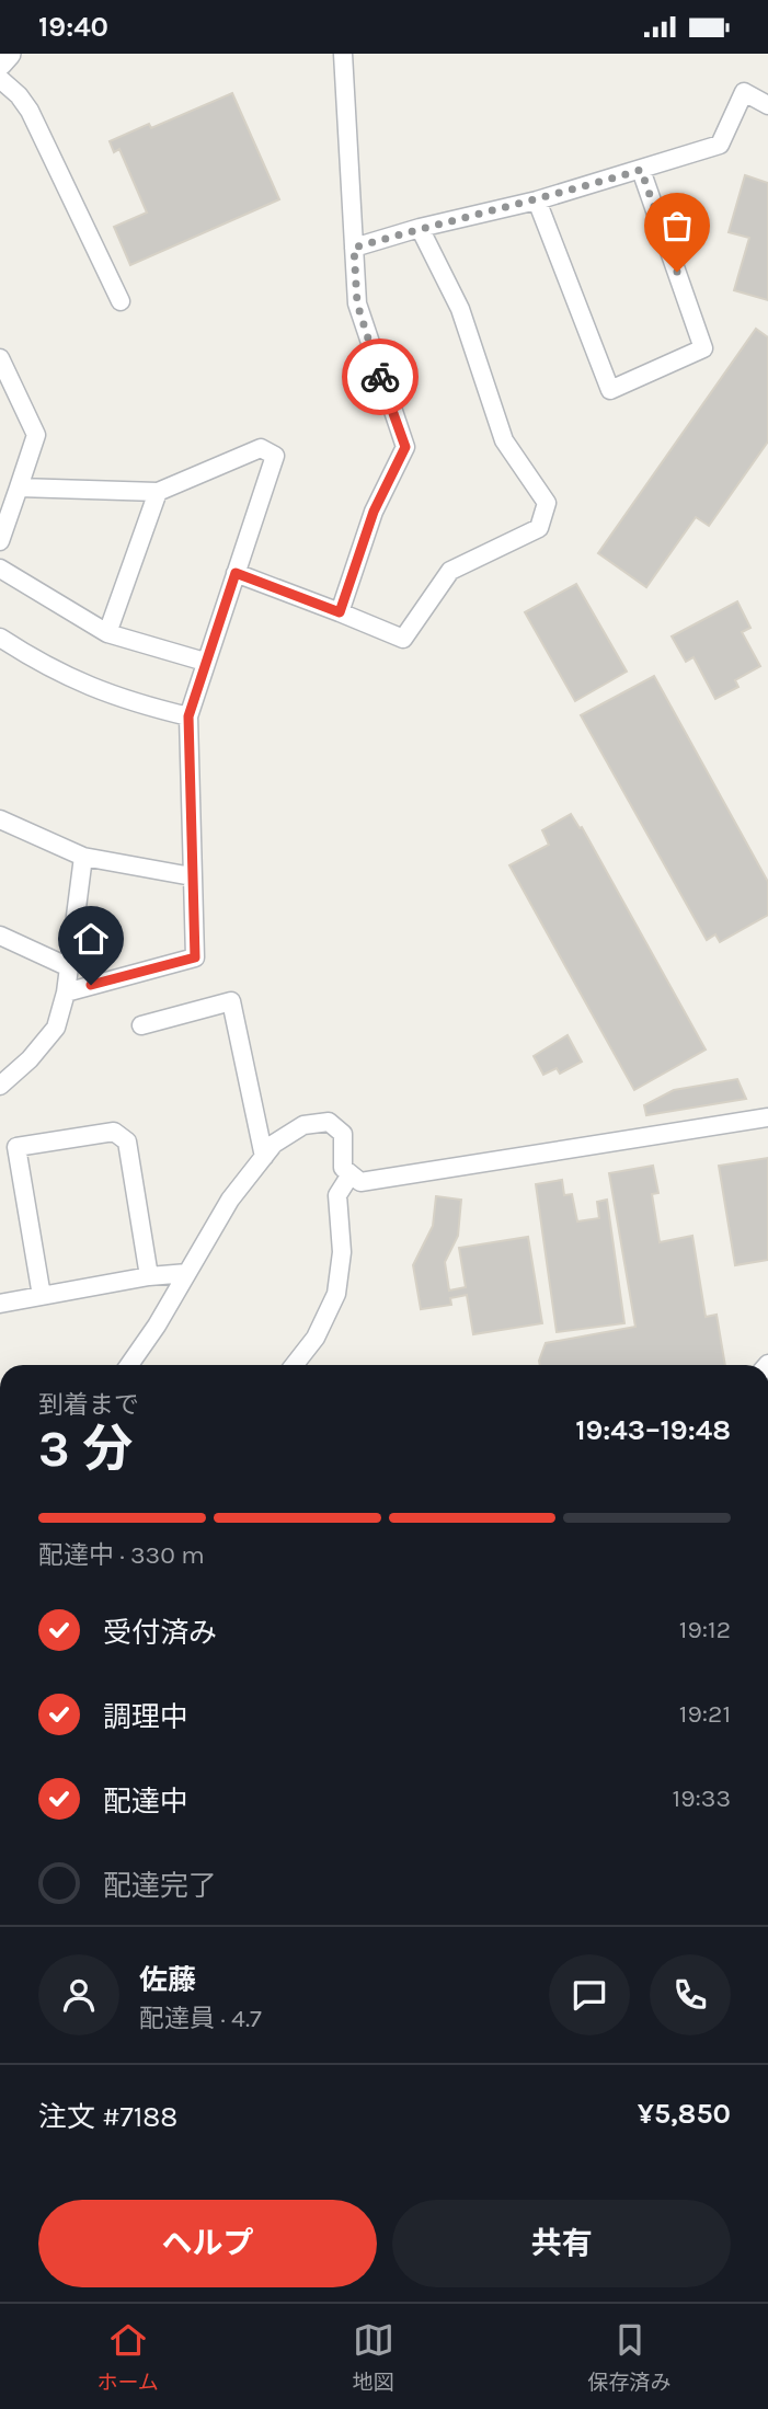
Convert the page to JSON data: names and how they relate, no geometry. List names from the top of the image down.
{
  "page": {
    "status": "19:40",
    "heading": ["3 分", "到着まで", "19:43–19:48"],
    "panel": [
      "佐藤",
      "配達員 · 4.7",
      "注文 #7188",
      "¥5,850"
    ],
    "bar": "配達中 · 330 m",
    "list": [
      ["受付済み", "19:12"],
      ["調理中", "19:21"],
      ["配達中", "19:33"],
      "配達完了"
    ],
    "buttons": ["ヘルプ", "共有"],
    "tabs": ["ホーム", "地図", "保存済み"]
  }
}
